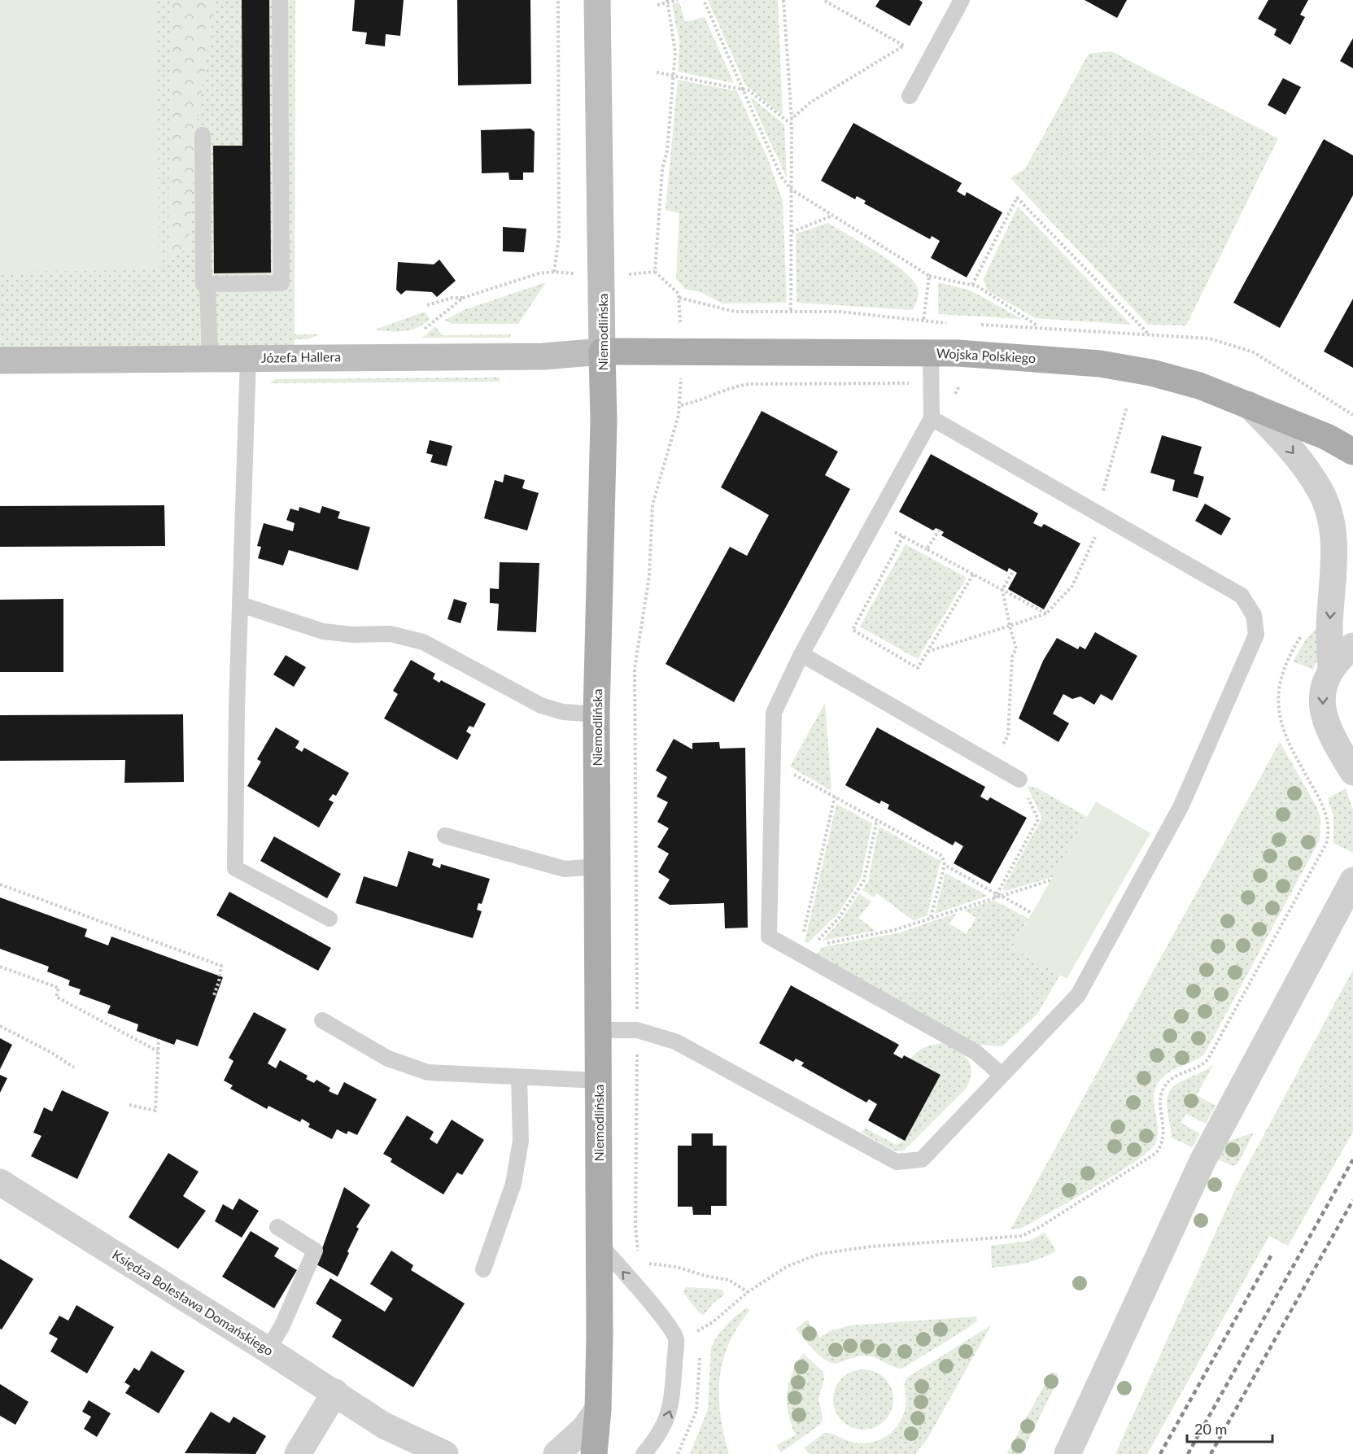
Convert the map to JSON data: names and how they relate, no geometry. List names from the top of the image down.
{
  "streets": {
    "main road": ["Niemodlińska", "Wojska Polskiego", "Józefa Hallera"],
    "street": ["Księdza Bolesława Domańskiego"]
  },
  "crossings": [
    ["Niemodlińska", "Wojska Polskiego"],
    ["Niemodlińska", "Józefa Hallera"],
    ["Wojska Polskiego", "Józefa Hallera"]
  ],
  "scale_bar": "20 m"
}
